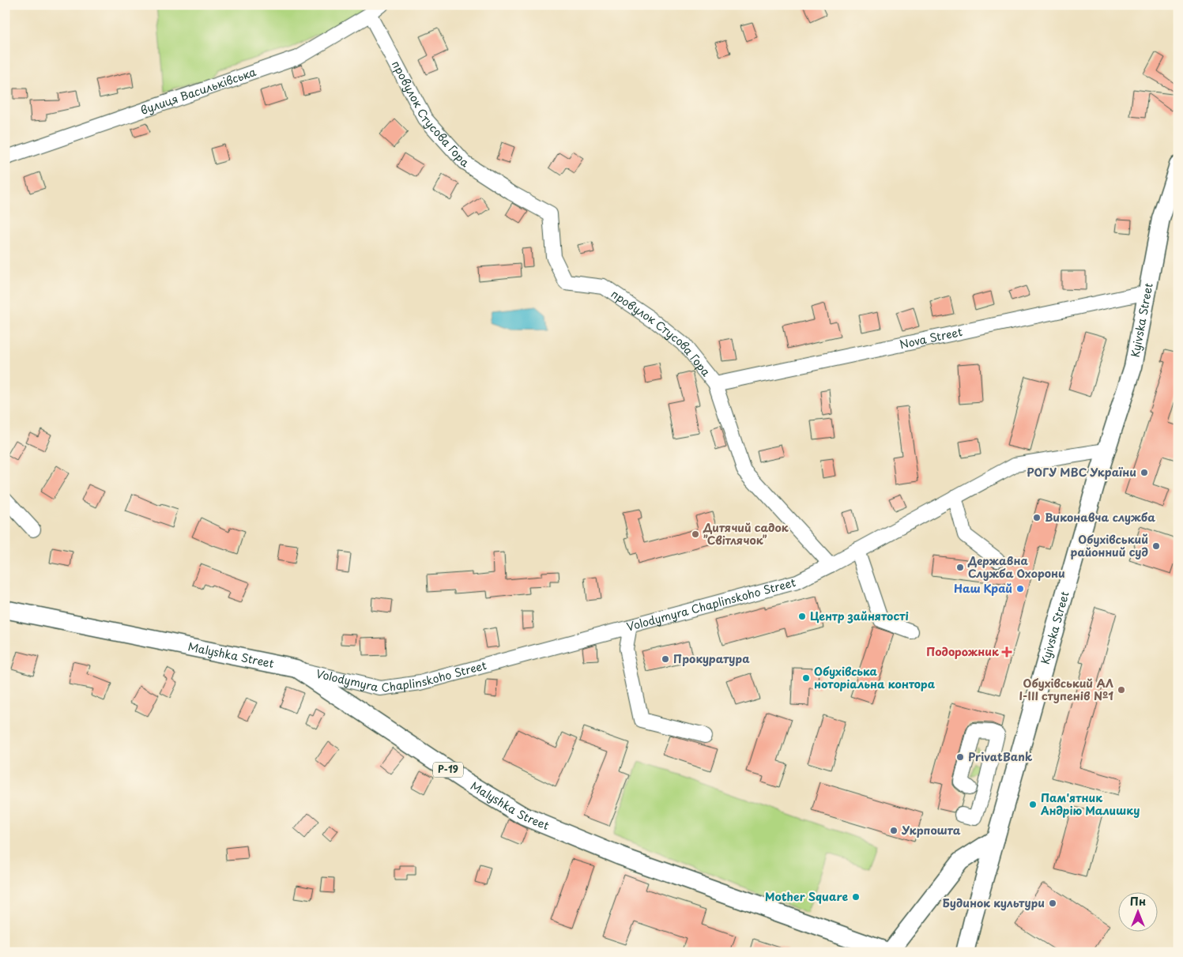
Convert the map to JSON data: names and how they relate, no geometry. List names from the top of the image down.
{
  "streets": {
    "main road": ["Kyivska Street", "Malyshka Street", "Р-19"],
    "street": [
      "вулиця Васильківська",
      "провулок Стусова Гора",
      "Nova Street",
      "Volodymyra Chaplinskoho Street"
    ]
  },
  "crossings": [
    ["вулиця Васильківська", "провулок Стусова Гора"],
    ["провулок Стусова Гора", "Nova Street"],
    ["провулок Стусова Гора", "Volodymyra Chaplinskoho Street"],
    ["Kyivska Street", "Nova Street"],
    ["Kyivska Street", "Volodymyra Chaplinskoho Street"],
    ["Volodymyra Chaplinskoho Street", "Malyshka Street"]
  ],
  "places": {
    "other": [
      "РОГУ МВС України",
      "Виконавча служба",
      "Дитячий садок ”Світлячок”",
      "Обухівський районний суд",
      "Державна Служба Охорони",
      "Наш Край",
      "Центр зайнятості",
      "Прокуратура",
      "Обухівська ноторіальна контора",
      "Обухівський АЛ І-ІІІ ступенів №1",
      "PrivatBank",
      "Пам'ятник Андрію Малишку",
      "Укрпошта",
      "Mother Square",
      "Будинок культури"
    ],
    "health": ["Подорожник"]
  },
  "north": "top"
}
